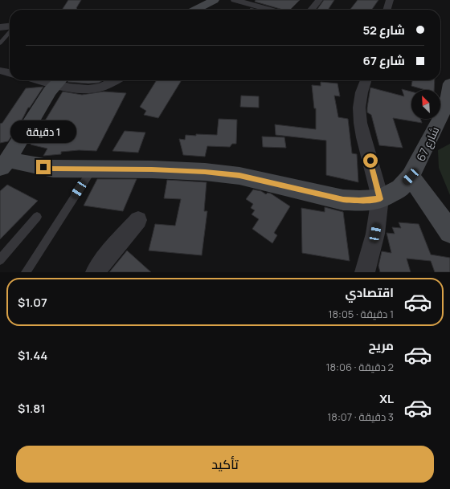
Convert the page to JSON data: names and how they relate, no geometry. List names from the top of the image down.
{
  "streets": {
    "main road": ["شارع 67"]
  },
  "north": "top left",
  "page": {
    "banner": ["شارع 52", "شارع 67"],
    "bubble": "1 دقيقة",
    "list": [
      {
        "name": "اقتصادي",
        "note": "1 دقيقة · 18:05",
        "value": "$1.07"
      },
      {
        "name": "مريح",
        "note": "2 دقيقة · 18:06",
        "value": "$1.44"
      },
      {
        "name": "XL",
        "note": "3 دقيقة · 18:07",
        "value": "$1.81"
      }
    ],
    "buttons": "تأكيد"
  }
}
